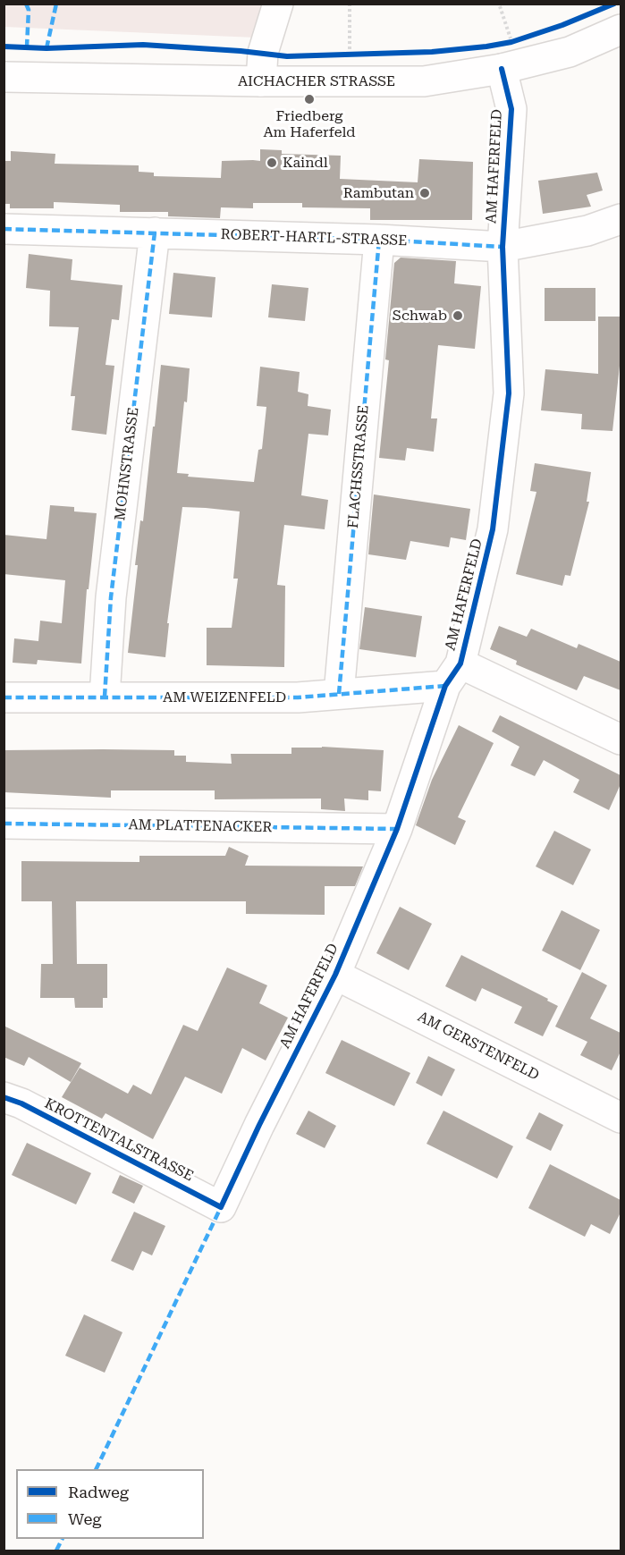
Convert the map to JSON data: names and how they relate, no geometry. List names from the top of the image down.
{
  "streets": {
    "street": [
      "AICHACHER STRASSE",
      "AM HAFERFELD",
      "ROBERT-HARTL-STRASSE",
      "MOHNSTRASSE",
      "FLACHSSTRASSE",
      "AM WEIZENFELD",
      "AM PLATTENACKER",
      "AM GERSTENFELD",
      "KROTTENTALSTRASSE"
    ]
  },
  "crossings": [
    ["AICHACHER STRASSE", "AM HAFERFELD"],
    ["AM HAFERFELD", "ROBERT-HARTL-STRASSE"],
    ["AM HAFERFELD", "AM WEIZENFELD"],
    ["AM HAFERFELD", "AM PLATTENACKER"],
    ["AM HAFERFELD", "AM GERSTENFELD"],
    ["AM HAFERFELD", "KROTTENTALSTRASSE"],
    ["ROBERT-HARTL-STRASSE", "MOHNSTRASSE"],
    ["ROBERT-HARTL-STRASSE", "FLACHSSTRASSE"],
    ["MOHNSTRASSE", "AM WEIZENFELD"],
    ["FLACHSSTRASSE", "AM WEIZENFELD"]
  ],
  "places": [
    "Friedberg Am Haferfeld",
    "Kaindl",
    "Rambutan",
    "Schwab"
  ],
  "legend": ["Radweg", "Weg"]
}
